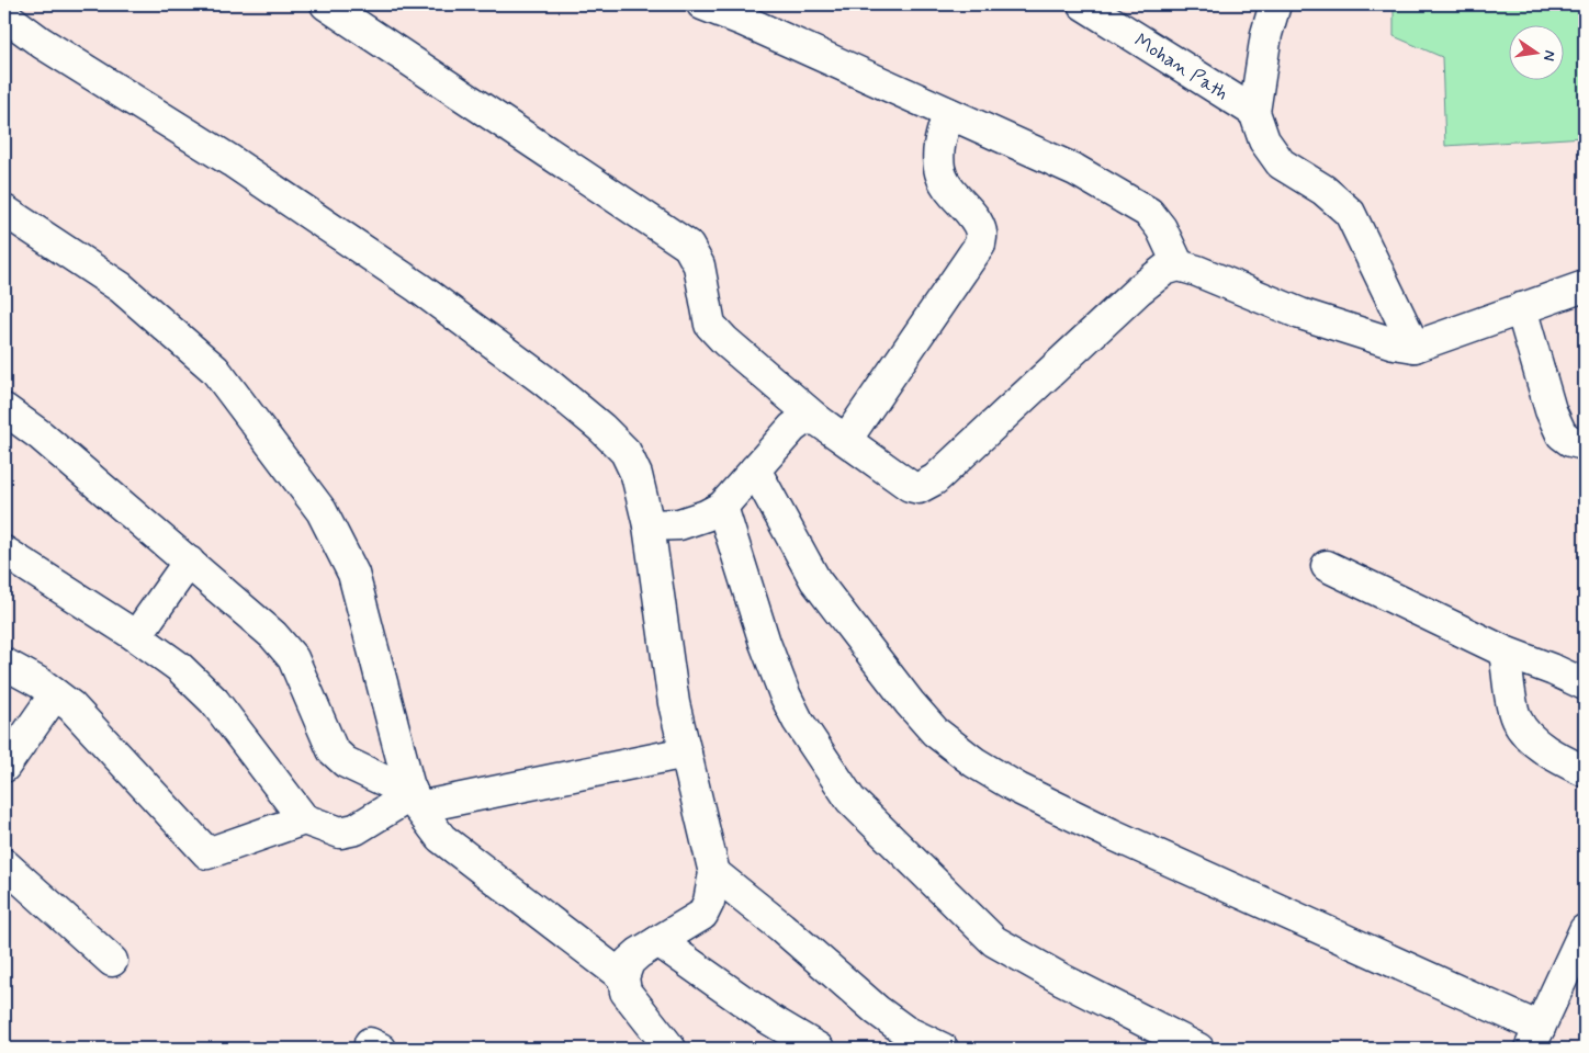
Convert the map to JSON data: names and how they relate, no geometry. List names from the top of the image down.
{
  "streets": {
    "street": ["Mohan Path"]
  },
  "north": "right"
}
